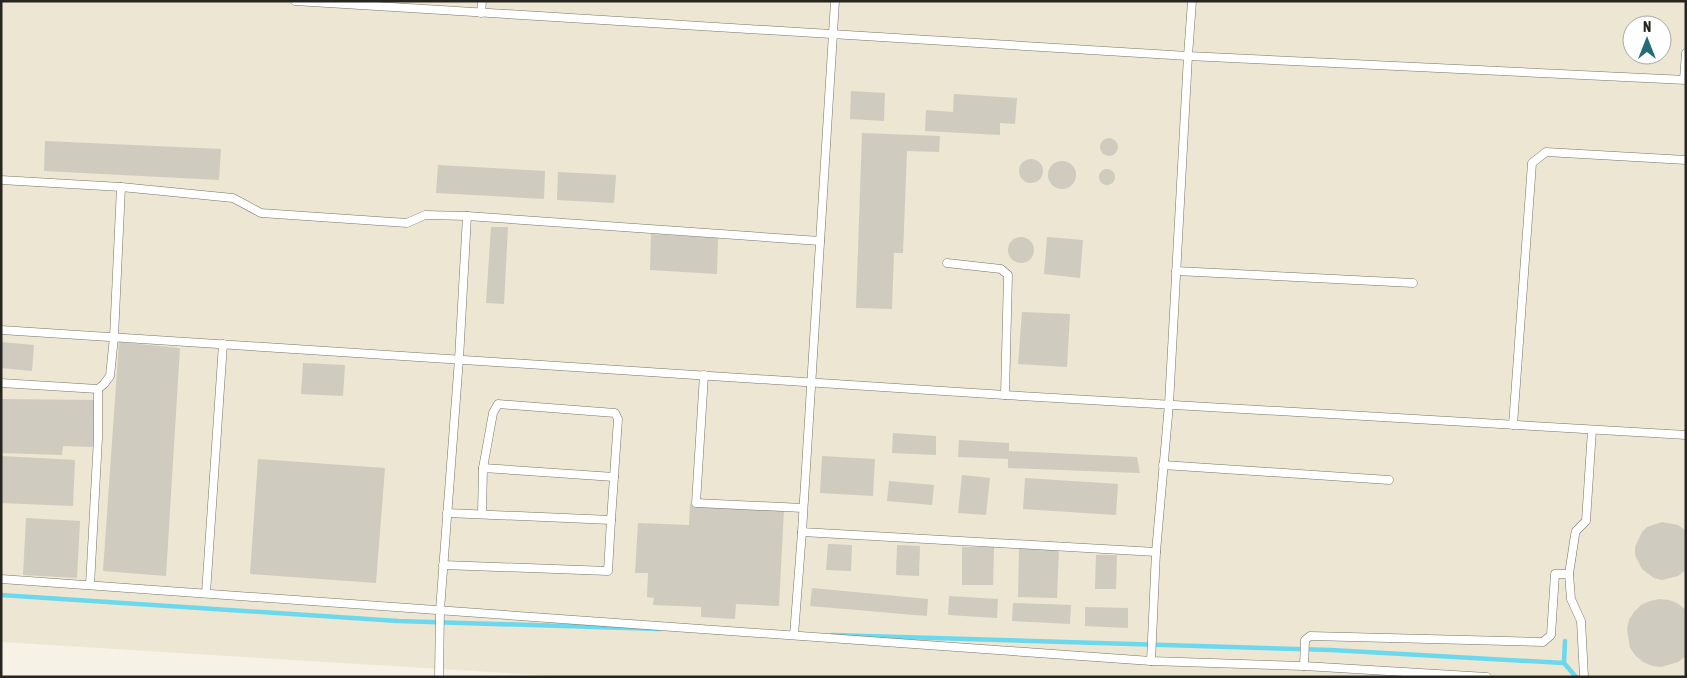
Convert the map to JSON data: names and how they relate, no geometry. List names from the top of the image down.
{
  "north": "top"
}
